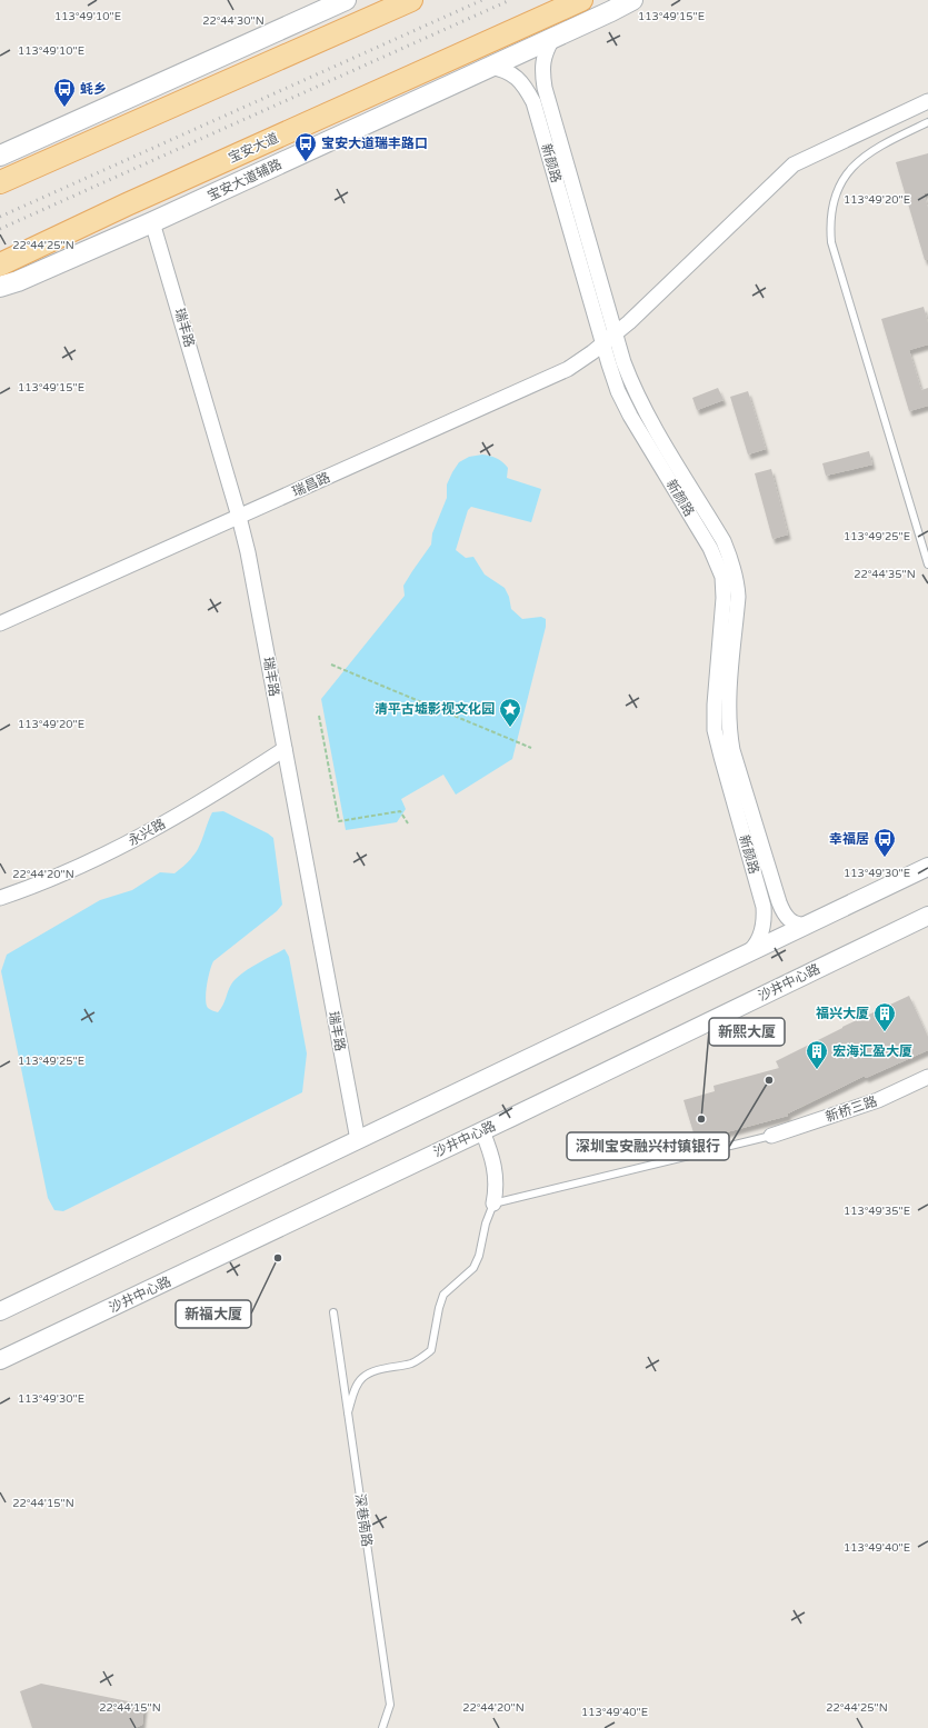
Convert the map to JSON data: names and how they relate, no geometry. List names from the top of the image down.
{
  "streets": {
    "main road": ["宝安大道", "宝安大道辅路"],
    "street": [
      "新颜路",
      "瑞丰路",
      "瑞昌路",
      "永兴路",
      "沙井中心路",
      "新桥三路"
    ],
    "lane": ["深巷南路"]
  },
  "crossings": [
    ["新颜路", "宝安大道辅路"],
    ["新颜路", "瑞昌路"],
    ["宝安大道辅路", "瑞丰路"],
    ["瑞丰路", "瑞昌路"],
    ["瑞丰路", "永兴路"]
  ],
  "places": {
    "bus stop": ["蚝乡", "宝安大道瑞丰路口", "幸福居"],
    "place": ["清平古墟影视文化园"],
    "building": ["福兴大厦", "宏海汇盈大厦"],
    "other": ["深圳宝安融兴村镇银行", "新熙大厦", "新福大厦"]
  },
  "coordinates": [
    "113°49'10\"E",
    "113°49'15\"E",
    "22°44'30\"N",
    "113°49'20\"E",
    "22°44'25\"N",
    "113°49'25\"E",
    "22°44'35\"N",
    "113°49'30\"E",
    "22°44'20\"N",
    "113°49'35\"E",
    "22°44'15\"N",
    "113°49'40\"E"
  ]
}
